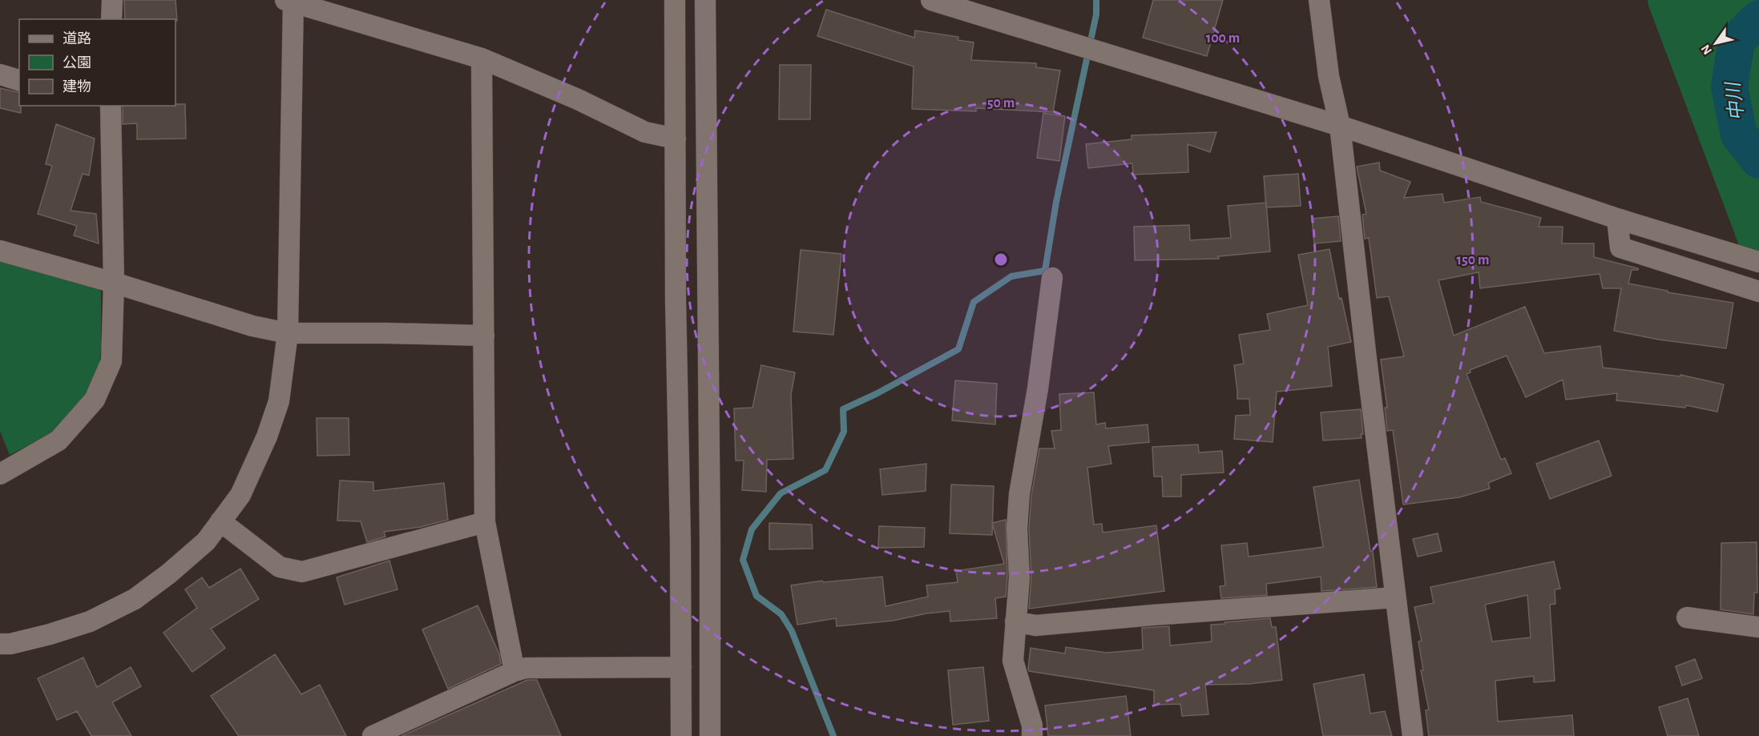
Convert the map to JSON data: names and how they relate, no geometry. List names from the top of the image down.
{
  "water": ["中川"],
  "legend": ["道路", "公園", "建物"],
  "north": "bottom left",
  "rings": ["100 m", "50 m", "150 m"]
}
